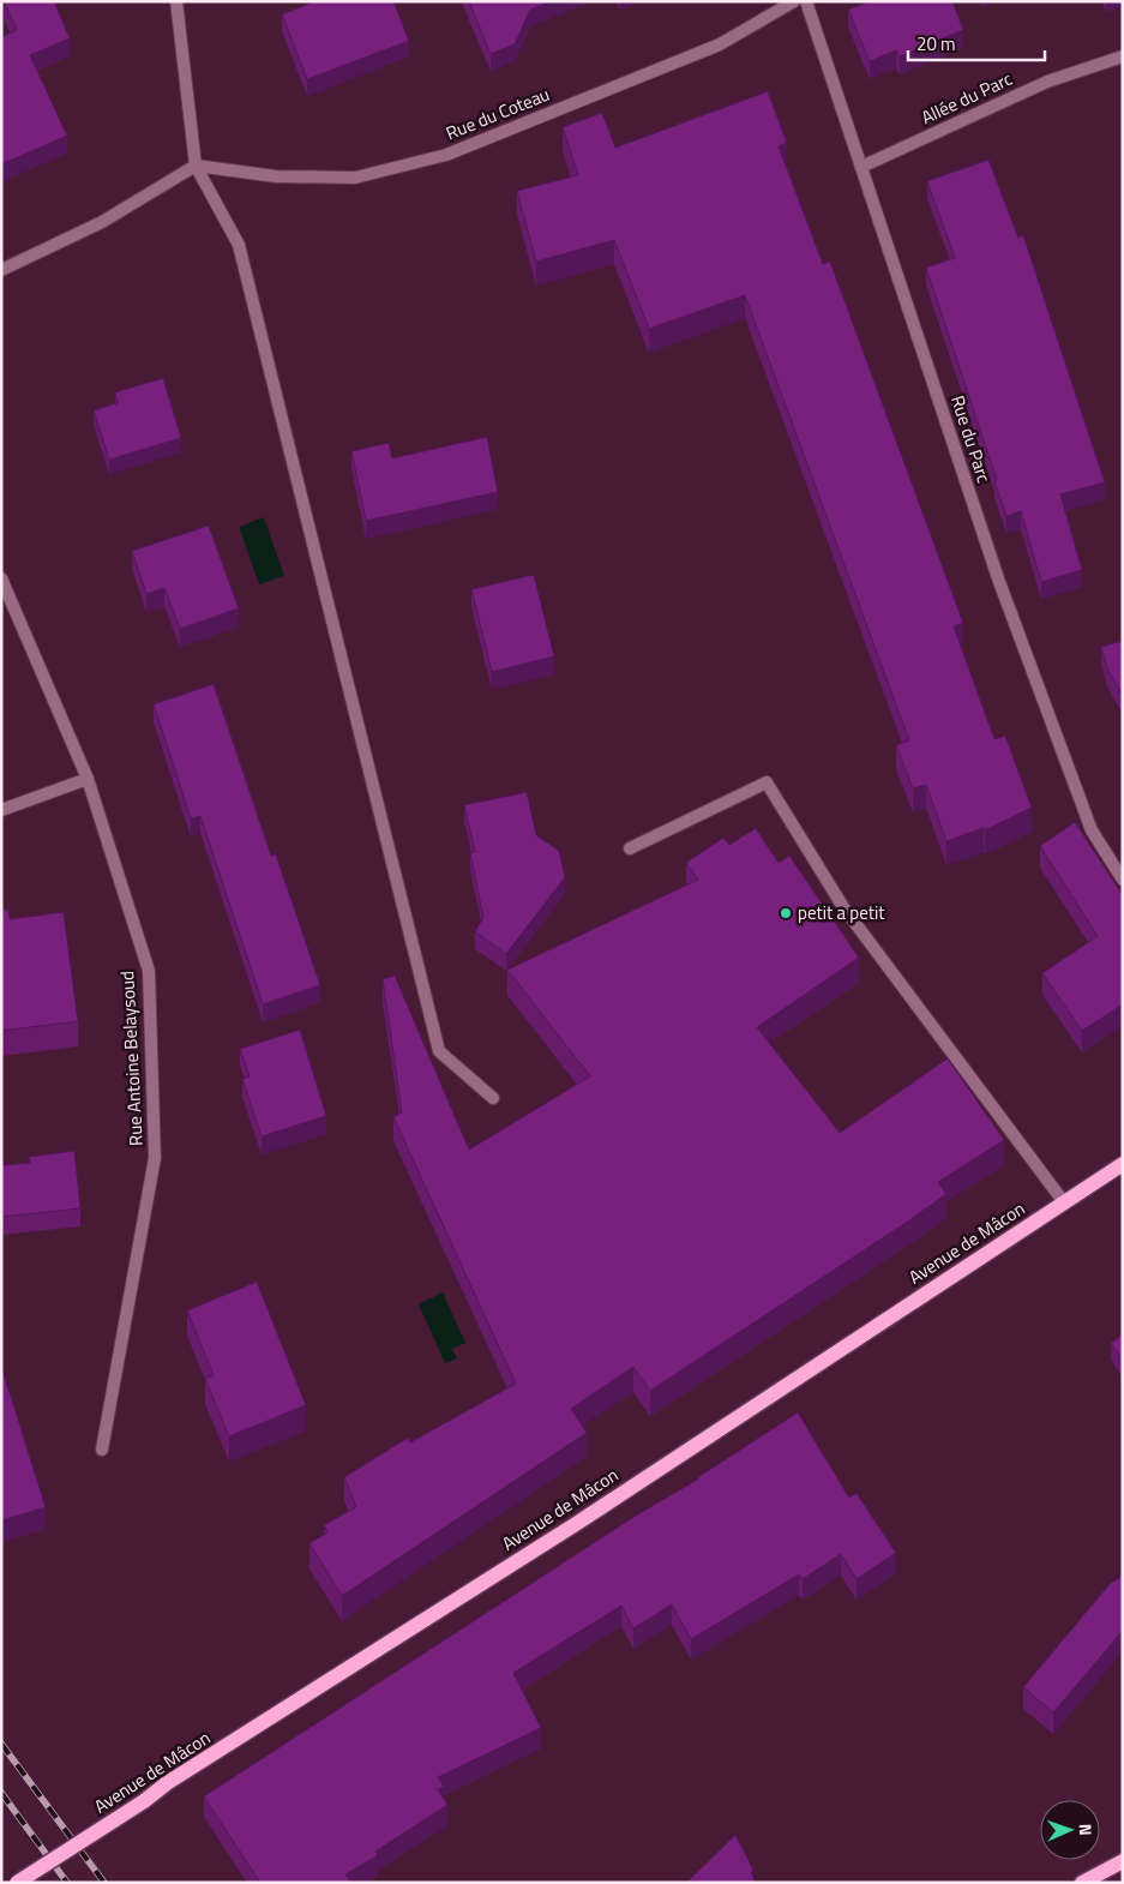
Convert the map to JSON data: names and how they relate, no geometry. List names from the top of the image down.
{
  "streets": {
    "main road": ["Avenue de Mâcon"],
    "street": [
      "Allée du Parc",
      "Rue du Coteau",
      "Rue du Parc",
      "Rue Antoine Belaysoud"
    ]
  },
  "crossings": [
    ["Allée du Parc", "Rue du Parc"]
  ],
  "places": ["petit a petit"],
  "scale_bar": "20 m",
  "north": "right"
}
